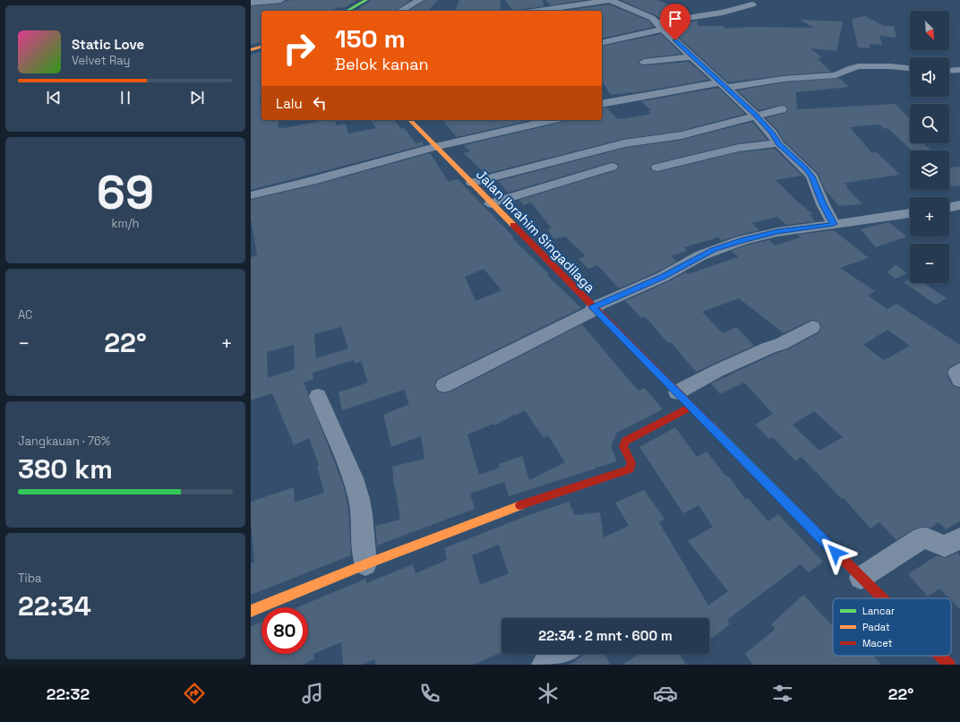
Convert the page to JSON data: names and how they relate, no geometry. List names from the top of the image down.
{
  "streets": {
    "main road": ["Jalan Ibrahim Singadilaga"]
  },
  "legend": ["Lancar", "Padat", "Macet"],
  "north": "bottom right",
  "page": {
    "map_buttons": ["+", "−"],
    "turn": ["150 m", "Belok kanan"],
    "song": ["Static Love", "Velvet Ray"],
    "then": "Lalu",
    "tile": [
      ["69", "km/h"],
      "AC",
      ["Jangkauan · 76%", "380 km"],
      ["Tiba", "22:34"]
    ],
    "heat": ["−", "22°", "+"],
    "limit": "80",
    "trip": "22:34 · 2 mnt · 600 m",
    "tabs": ["22:32", "22°"]
  }
}
